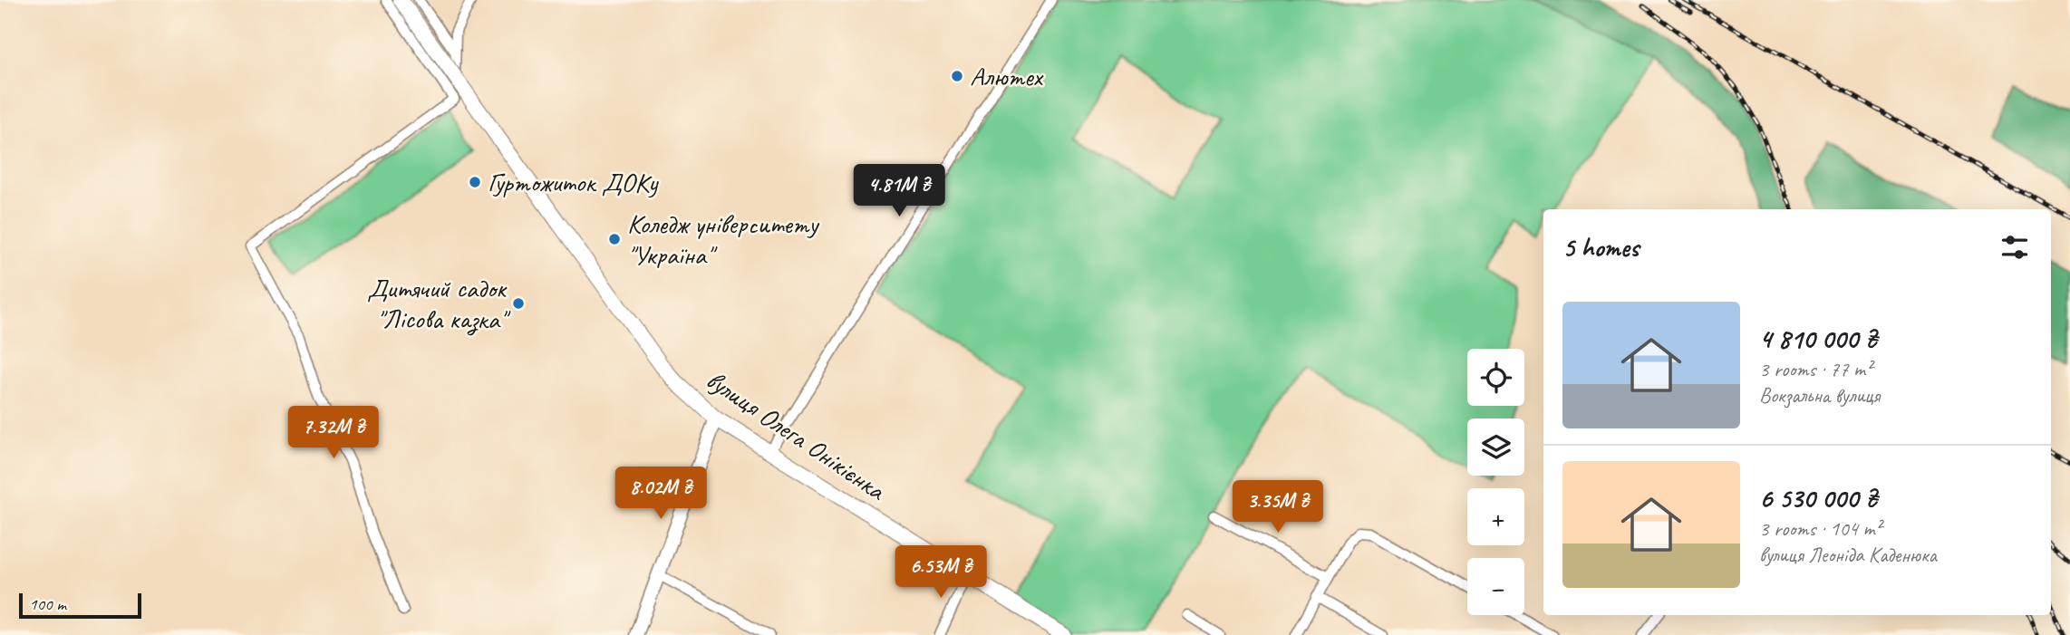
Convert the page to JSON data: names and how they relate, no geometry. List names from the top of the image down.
{
  "streets": {
    "main road": ["вулиця Олега Онікієнка"]
  },
  "places": [
    "Алютех",
    "Гуртожиток ДОКу",
    "Коледж університету \"Україна\"",
    "Дитячий садок \"Лісова казка\""
  ],
  "scale_bar": "100 m",
  "page": {
    "price": [
      "4.81M ₴",
      "7.32M ₴",
      "8.02M ₴",
      "3.35M ₴",
      "6.53M ₴"
    ],
    "heading": "5 homes",
    "list": [
      {
        "name": "4 810 000 ₴",
        "note": "3 rooms · 77 m² · Вокзальна вулиця"
      },
      {
        "name": "6 530 000 ₴",
        "note": "3 rooms · 104 m² · вулиця Леоніда Каденюка"
      }
    ],
    "map_buttons": ["+", "−"],
    "scale": "100 m"
  }
}
